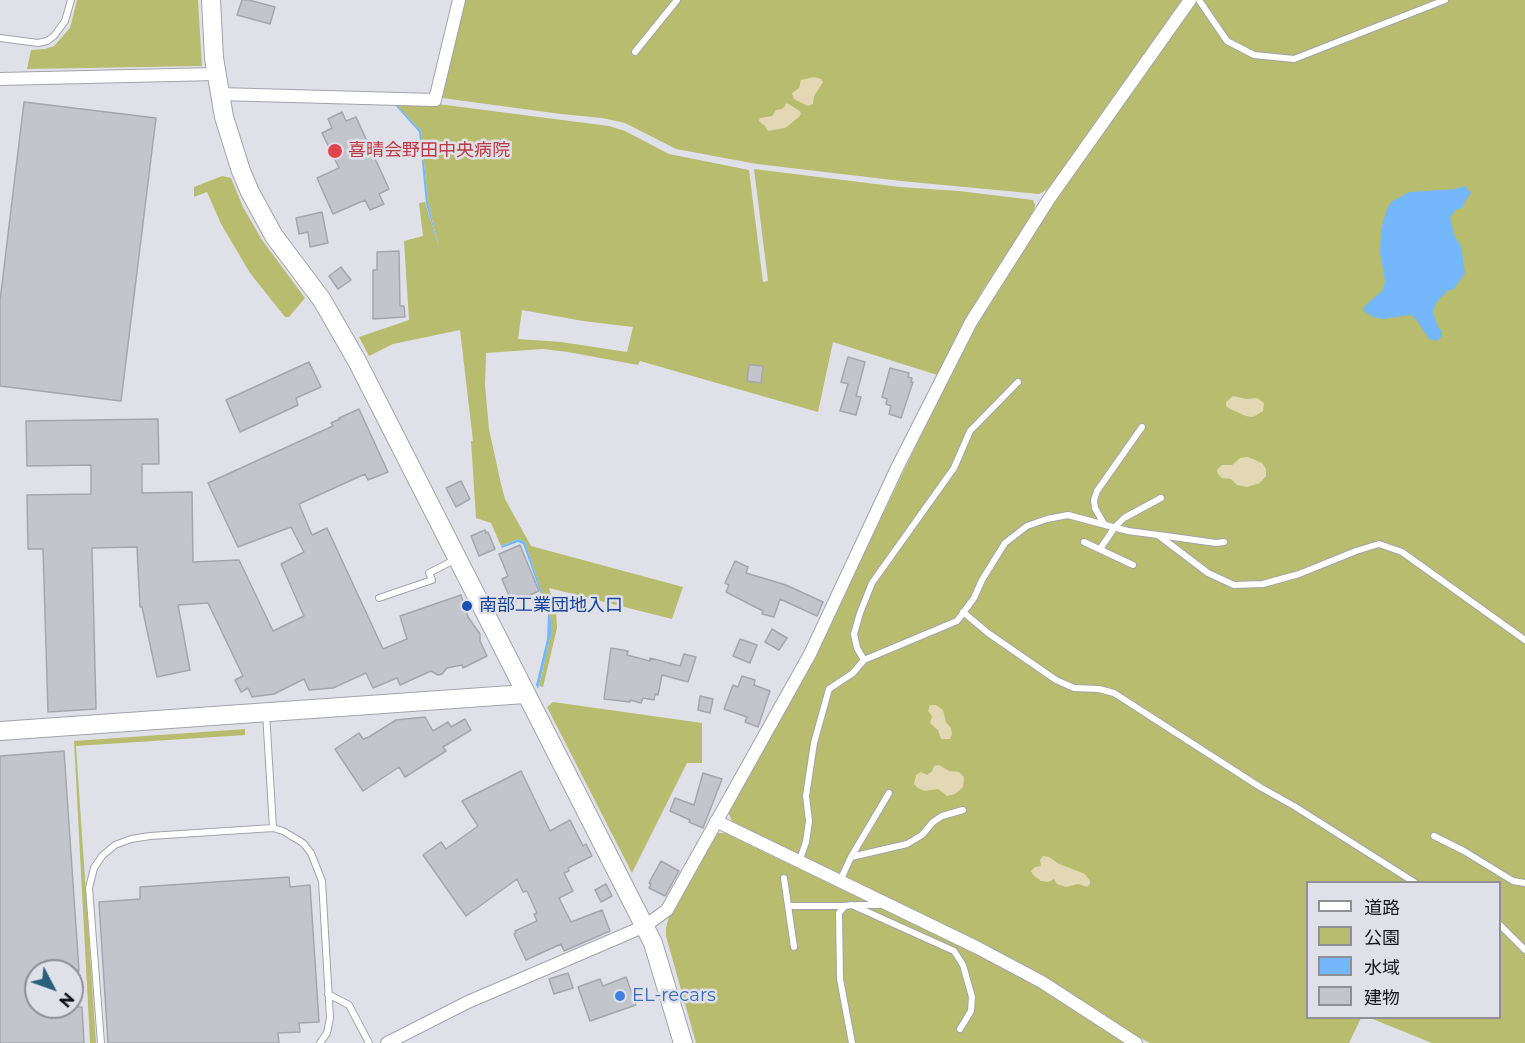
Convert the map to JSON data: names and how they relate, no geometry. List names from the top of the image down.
{
  "places": ["喜晴会野田中央病院", "南部工業団地入口", "EL-recars"],
  "legend": [
    "道路",
    "公園",
    "水域",
    "建物"
  ],
  "north": "bottom right"
}
